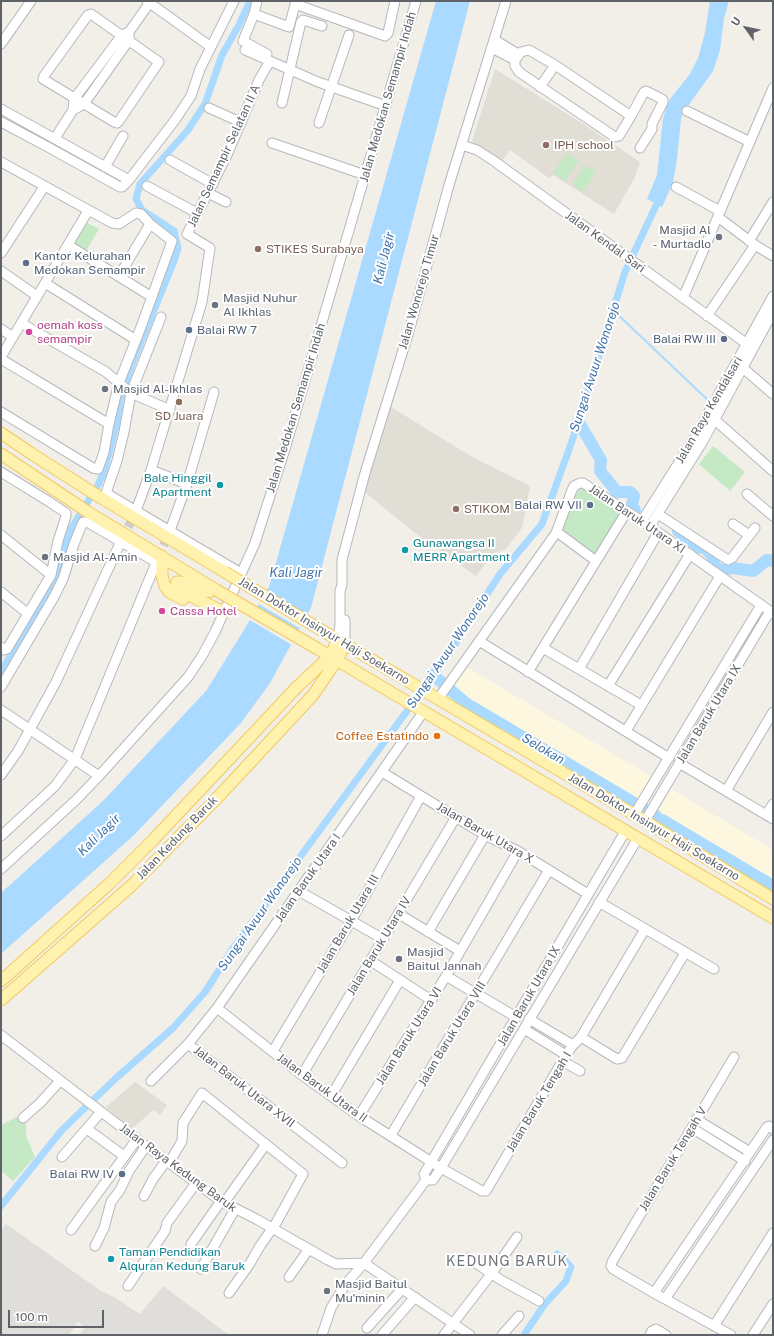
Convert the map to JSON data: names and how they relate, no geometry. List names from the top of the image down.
{
  "streets": {
    "main road": ["Jalan Doktor Insinyur Haji Soekarno", "Jalan Kedung Baruk"],
    "street": [
      "Jalan Medokan Semampir Indah",
      "Jalan Semampir Selatan II A",
      "Jalan Kendal Sari",
      "Jalan Wonorejo Timur",
      "Jalan Raya Kendalsari",
      "Jalan Baruk Utara XI",
      "Jalan Baruk Utara IX",
      "Jalan Baruk Utara X",
      "Jalan Baruk Utara I",
      "Jalan Baruk Utara III",
      "Jalan Baruk Utara IV",
      "Jalan Baruk Utara VIII",
      "Jalan Baruk Utara VI",
      "Jalan Baruk Utara XVII",
      "Jalan Baruk Utara II",
      "Jalan Baruk Tengah I",
      "Jalan Baruk Tengah V",
      "Jalan Raya Kedung Baruk"
    ]
  },
  "crossings": [
    ["Jalan Kendal Sari", "Jalan Wonorejo Timur"],
    ["Jalan Kendal Sari", "Jalan Raya Kendalsari"],
    ["Jalan Wonorejo Timur", "Jalan Doktor Insinyur Haji Soekarno"],
    ["Jalan Raya Kendalsari", "Jalan Baruk Utara XI"],
    ["Jalan Baruk Utara XI", "Jalan Doktor Insinyur Haji Soekarno"],
    ["Jalan Baruk Utara XI", "Jalan Baruk Utara IX"],
    ["Jalan Doktor Insinyur Haji Soekarno", "Jalan Baruk Utara IX"],
    ["Jalan Doktor Insinyur Haji Soekarno", "Jalan Kedung Baruk"],
    ["Jalan Doktor Insinyur Haji Soekarno", "Jalan Baruk Utara I"],
    ["Jalan Baruk Utara IX", "Jalan Baruk Utara X"],
    ["Jalan Baruk Utara IX", "Jalan Baruk Utara II"],
    ["Jalan Baruk Utara IX", "Jalan Baruk Tengah I"],
    ["Jalan Baruk Utara X", "Jalan Baruk Utara I"],
    ["Jalan Baruk Utara X", "Jalan Baruk Utara III"],
    ["Jalan Baruk Utara X", "Jalan Baruk Utara IV"],
    ["Jalan Baruk Utara X", "Jalan Baruk Utara VIII"],
    ["Jalan Baruk Utara X", "Jalan Baruk Utara VI"],
    ["Jalan Baruk Utara I", "Jalan Baruk Utara XVII"],
    ["Jalan Baruk Utara I", "Jalan Baruk Utara II"],
    ["Jalan Baruk Utara III", "Jalan Baruk Utara II"],
    ["Jalan Baruk Utara IV", "Jalan Baruk Utara II"],
    ["Jalan Baruk Utara VIII", "Jalan Baruk Utara II"],
    ["Jalan Baruk Utara VI", "Jalan Baruk Utara II"],
    ["Jalan Baruk Utara II", "Jalan Baruk Tengah I"]
  ],
  "districts": ["KEDUNG BARUK"],
  "water": ["Kali Jagir", "Sungai Avuur Wonorejo", "Selokan"],
  "places": [
    "IPH school",
    "Masjid Al - Murtadlo",
    "STIKES Surabaya",
    "Kantor Kelurahan Medokan Semampir",
    "Masjid Nuhur Al Ikhlas",
    "Balai RW 7",
    "oemah koss semampir",
    "Balai RW III",
    "Masjid Al-Ikhlas",
    "SD Juara",
    "Bale Hinggil Apartment",
    "Balai RW VII",
    "STIKOM",
    "Gunawangsa II MERR Apartment",
    "Masjid Al-Amin",
    "Cassa Hotel",
    "Coffee Estatindo",
    "Masjid Baitul Jannah",
    "Balai RW IV",
    "Taman Pendidikan Alquran Kedung Baruk",
    "Masjid Baitul Mu'minin"
  ],
  "scale_bar": "100 m",
  "north": "top left"
}
